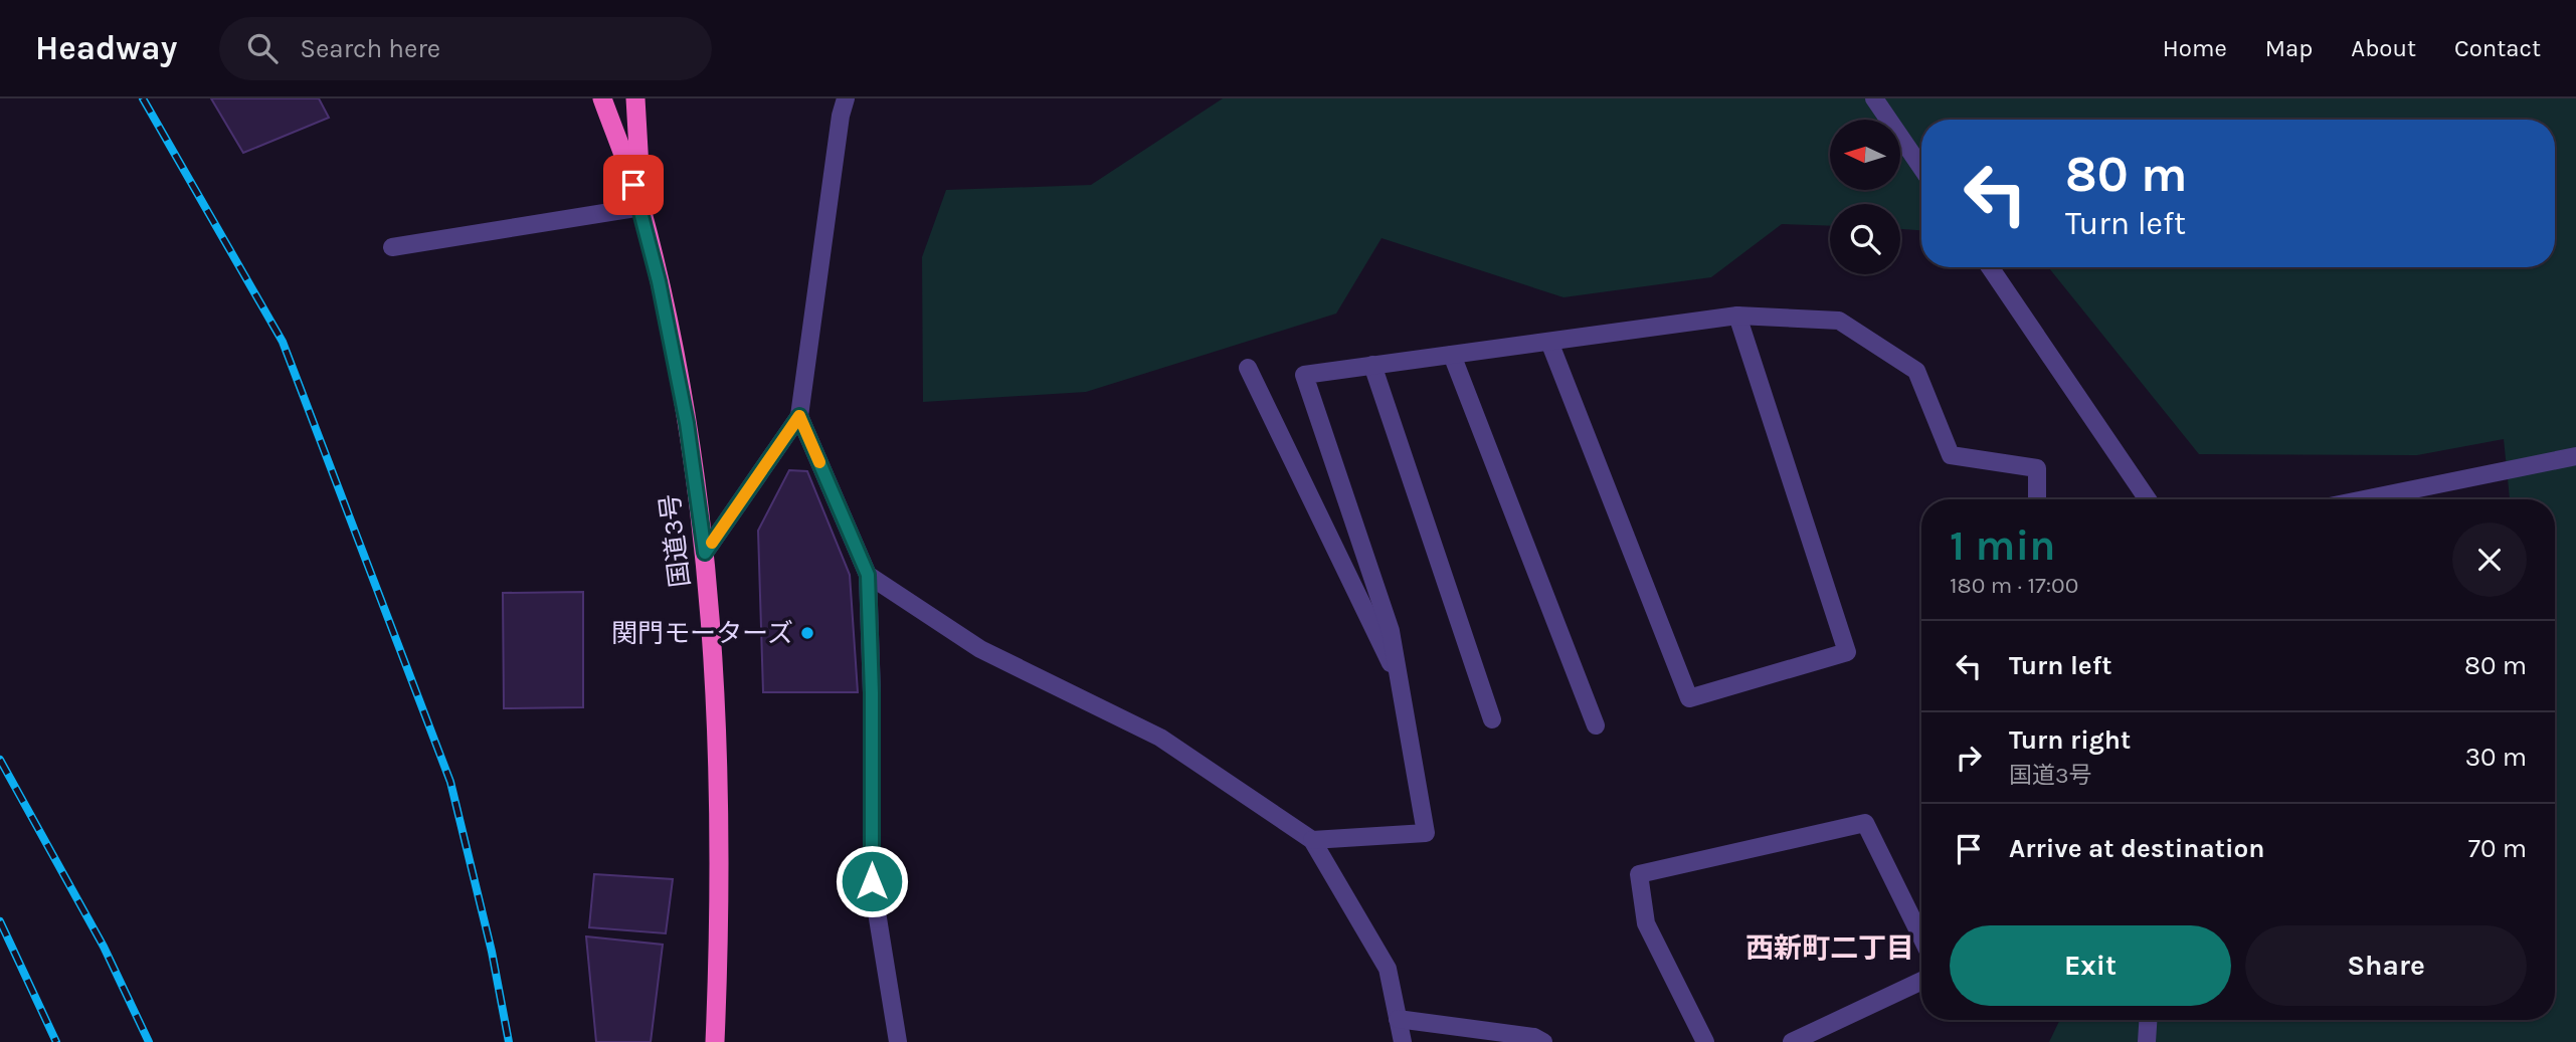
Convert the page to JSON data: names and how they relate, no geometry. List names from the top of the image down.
{
  "streets": {
    "highway": ["国道3号"]
  },
  "districts": ["西新町二丁目"],
  "places": ["関門モーターズ"],
  "north": "left",
  "page": {
    "header": "Headway",
    "search": "Search here",
    "nav": [
      "Home",
      "Map",
      "About",
      "Contact"
    ],
    "turn": ["80 m", "Turn left"],
    "heading": ["1 min", "180 m · 17:00"],
    "list": [
      {
        "name": "Turn left",
        "value": "80 m"
      },
      {
        "name": "Turn right",
        "note": "国道3号",
        "value": "30 m"
      },
      {
        "name": "Arrive at destination",
        "value": "70 m"
      }
    ],
    "buttons": ["Exit", "Share"]
  }
}
